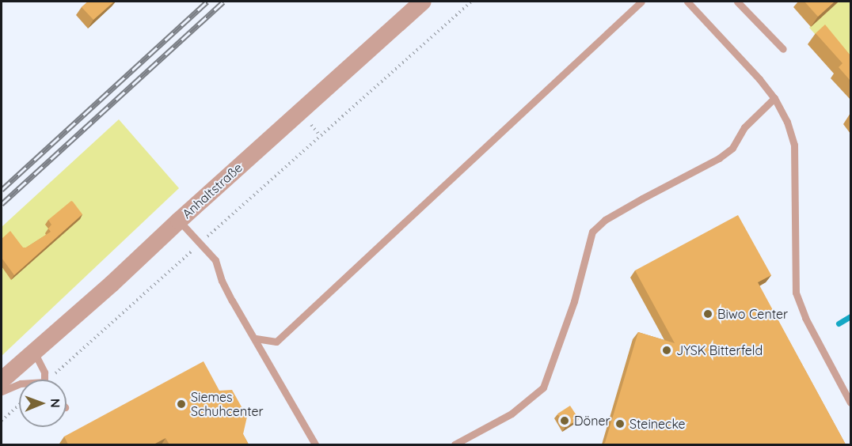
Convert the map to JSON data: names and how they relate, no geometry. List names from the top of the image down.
{
  "streets": {
    "street": ["Anhaltstraße"]
  },
  "places": [
    "Biwo Center",
    "JYSK Bitterfeld",
    "Siemes Schuhcenter",
    "Döner",
    "Steinecke"
  ],
  "north": "right"
}
